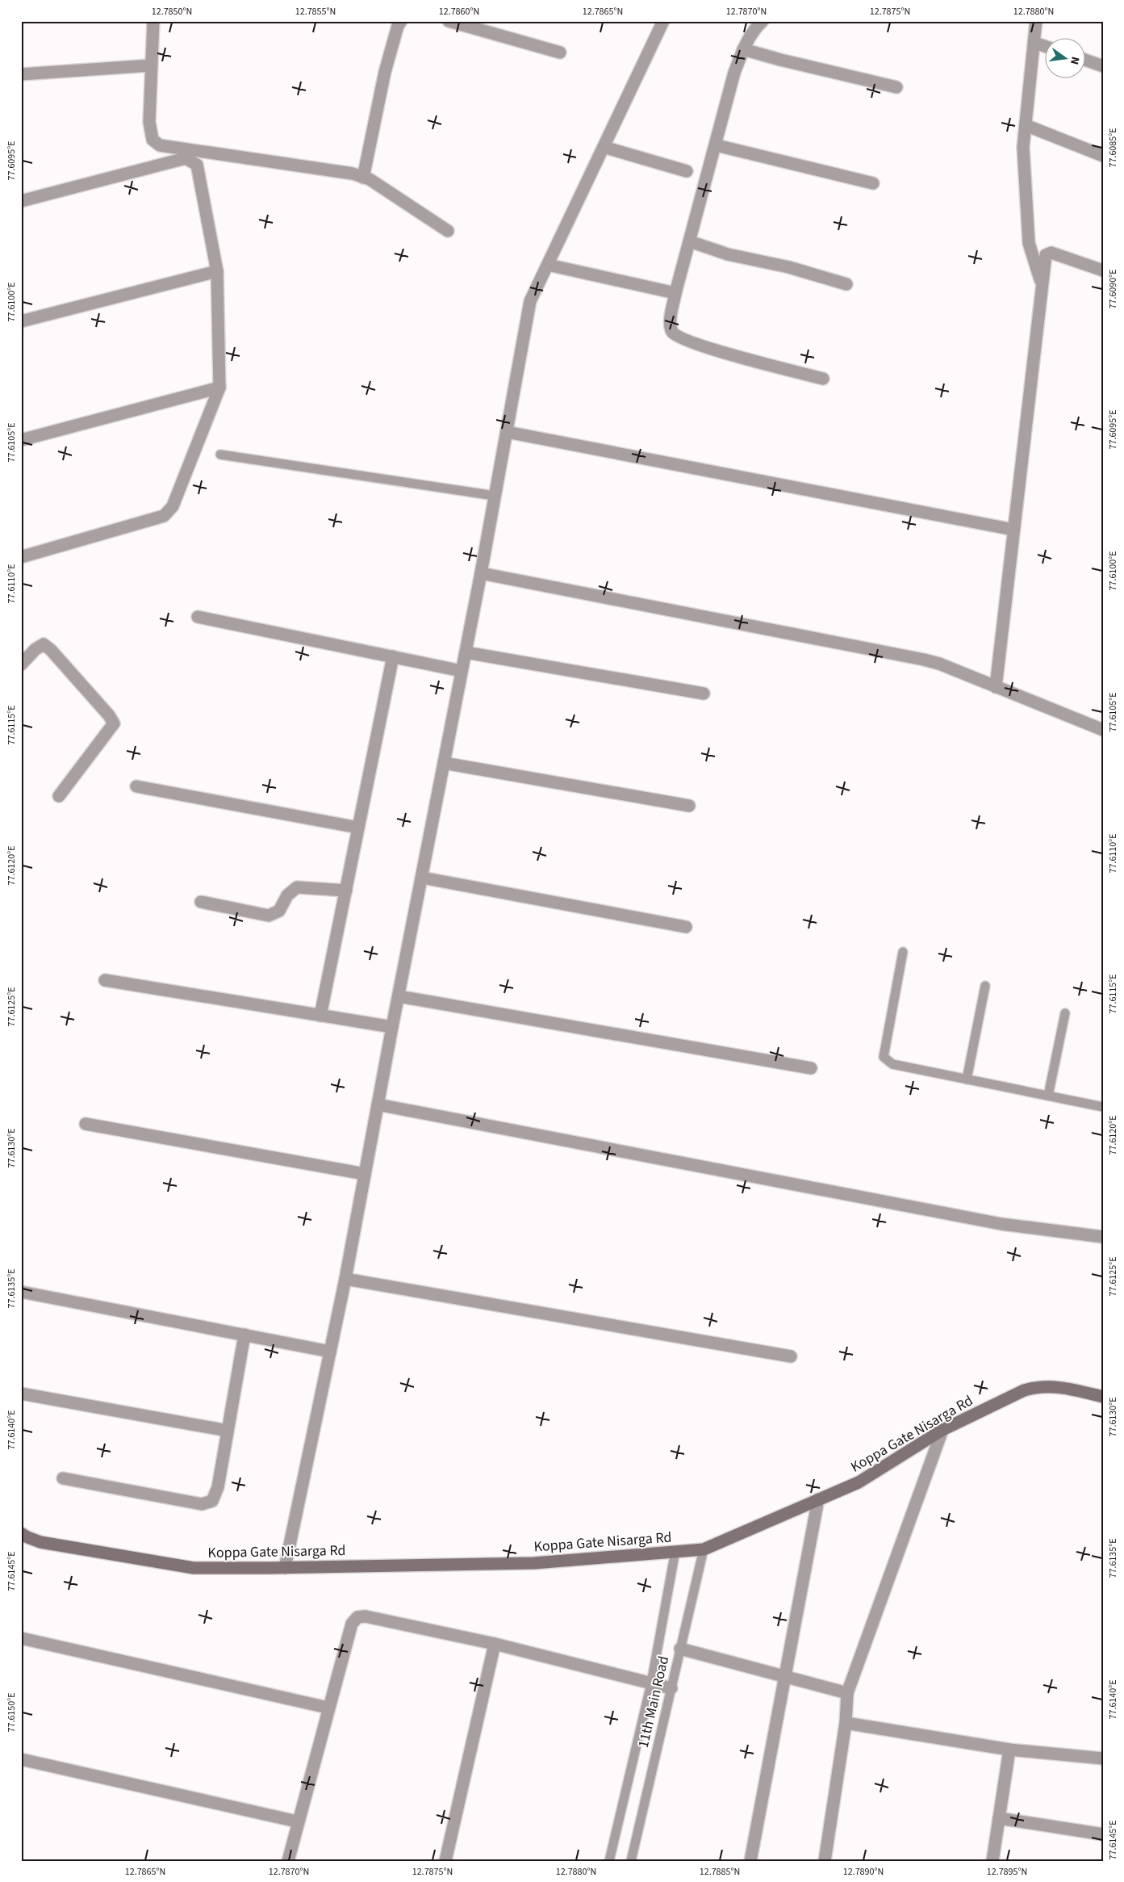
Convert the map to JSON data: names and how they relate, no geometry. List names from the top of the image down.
{
  "streets": {
    "street": ["Koppa Gate Nisarga Rd"],
    "lane": ["11th Main Road"]
  },
  "crossings": [
    ["Koppa Gate Nisarga Rd", "11th Main Road"]
  ],
  "north": "right",
  "coordinates": [
    "12.7850°N",
    "12.7855°N",
    "12.7860°N",
    "12.7865°N",
    "12.7870°N",
    "12.7875°N",
    "12.7880°N",
    "77.6085°E",
    "77.6095°E",
    "77.6090°E",
    "77.6100°E",
    "77.6105°E",
    "77.6110°E",
    "77.6115°E",
    "77.6120°E",
    "77.6125°E",
    "77.6130°E",
    "77.6135°E",
    "77.6140°E",
    "77.6145°E",
    "77.6150°E",
    "12.7885°N",
    "12.7890°N",
    "12.7895°N"
  ]
}
